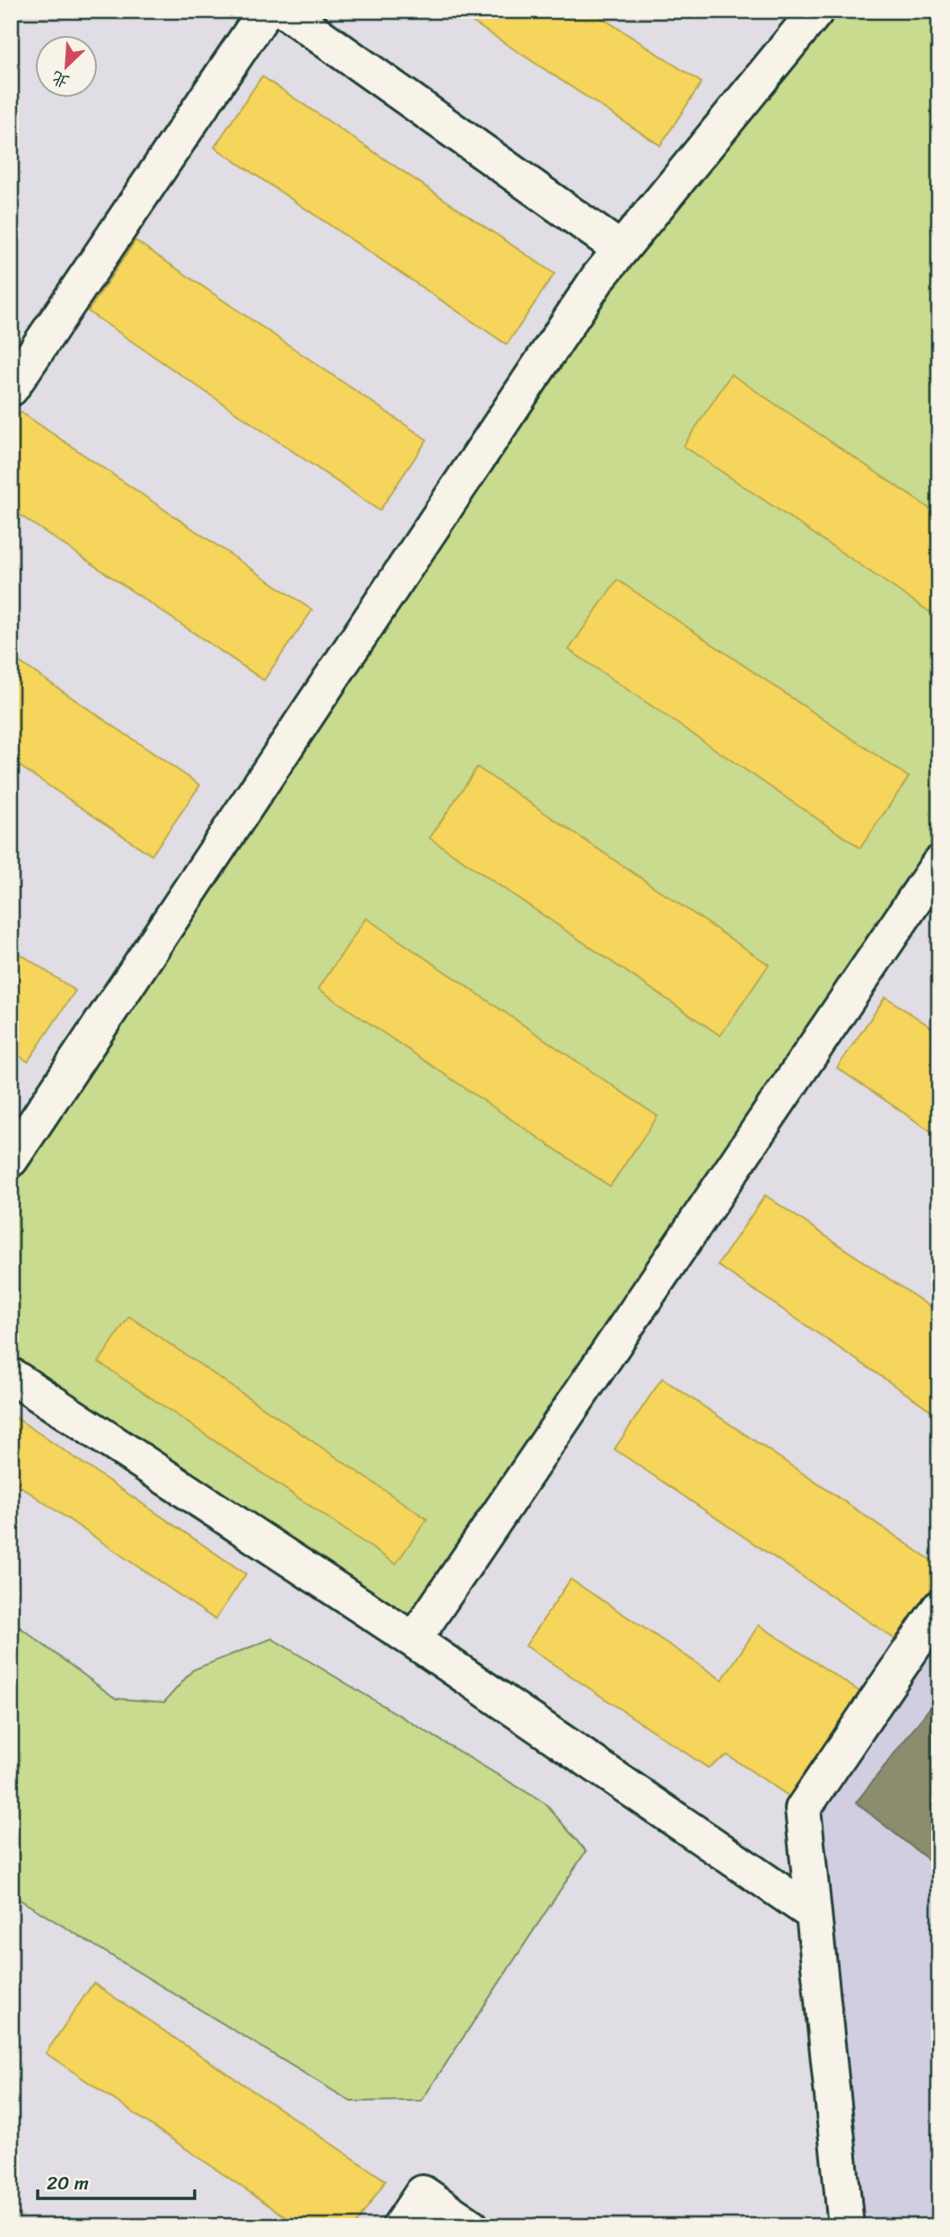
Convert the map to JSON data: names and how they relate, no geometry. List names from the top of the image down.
{
  "scale_bar": "20 m",
  "north": "bottom left"
}
